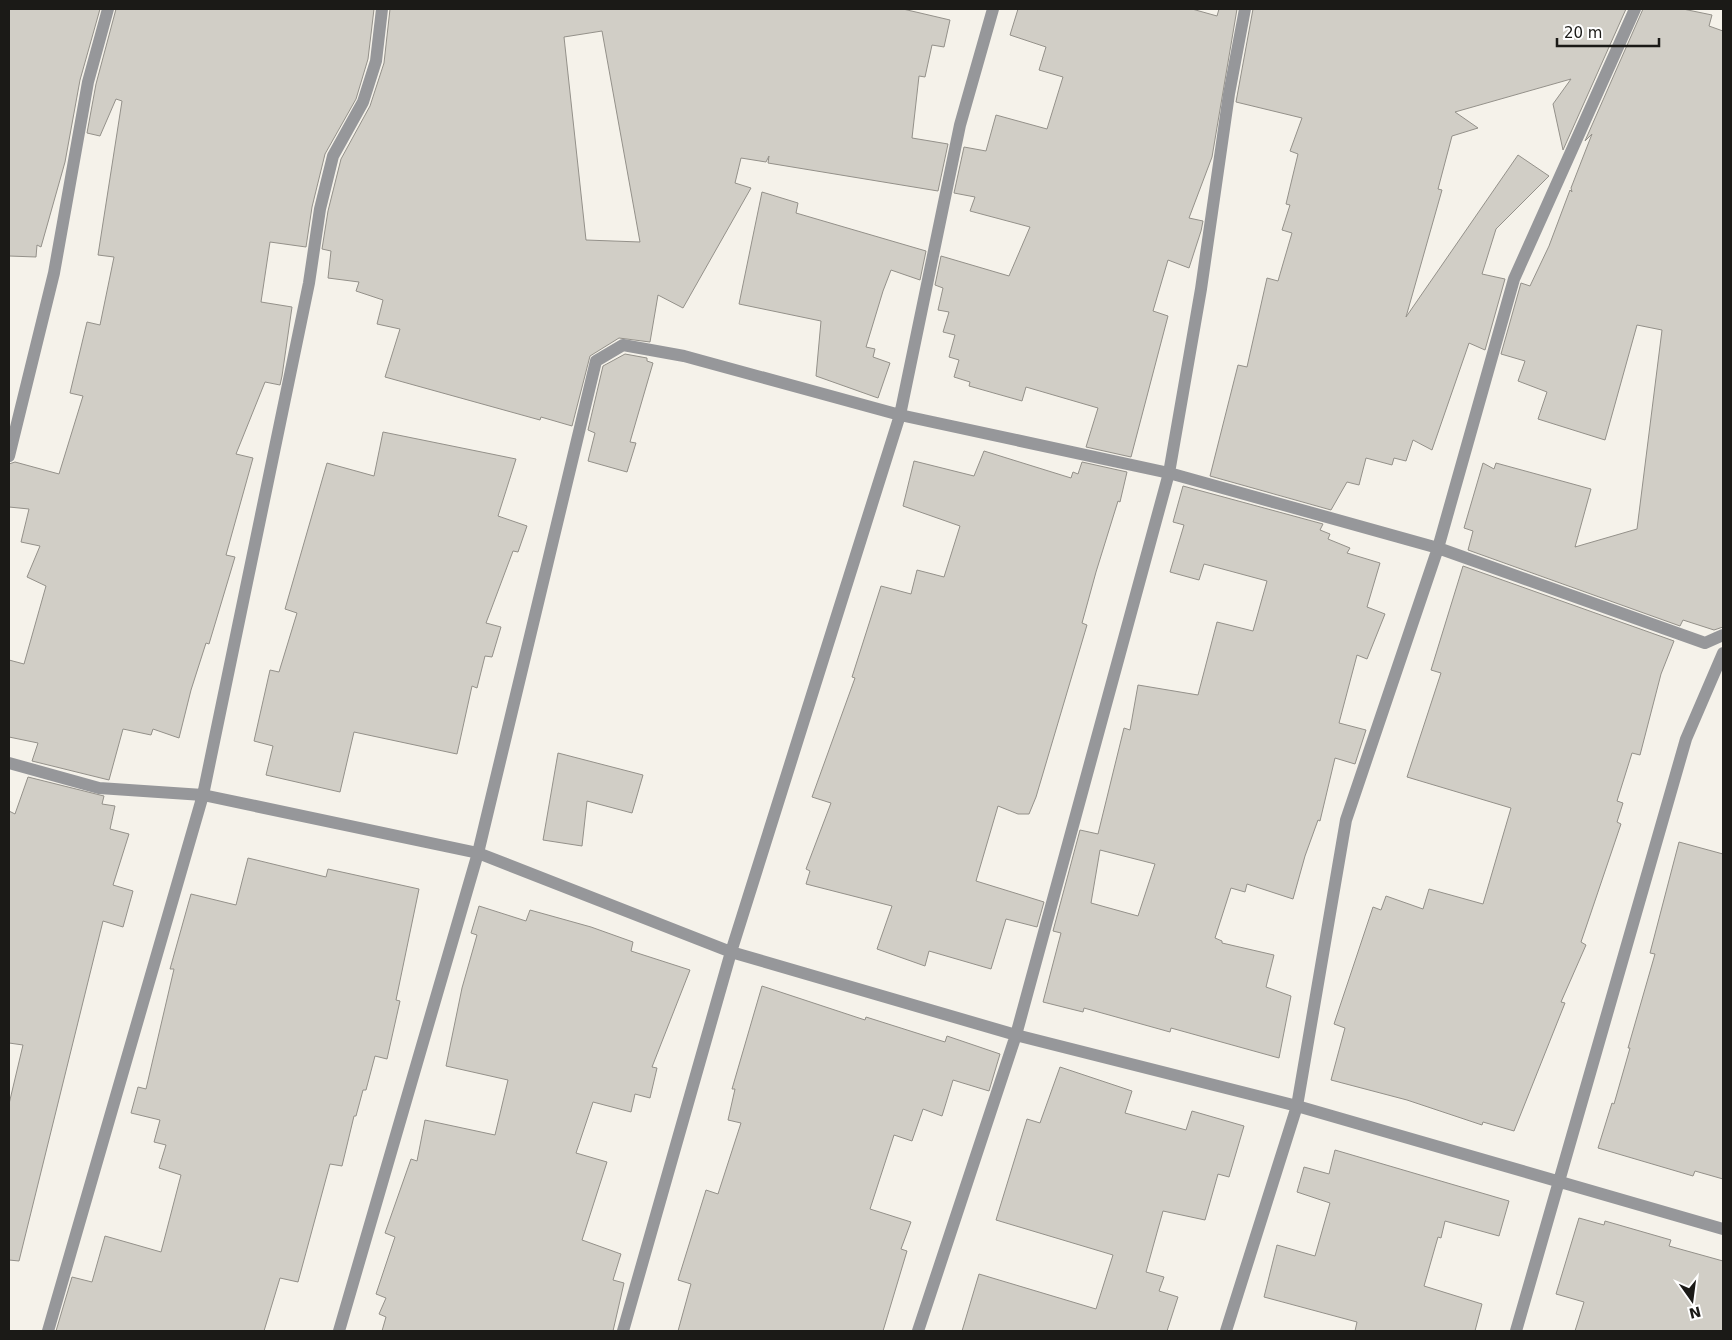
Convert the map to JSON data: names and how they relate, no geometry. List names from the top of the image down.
{
  "scale_bar": "20 m",
  "north": "bottom"
}
